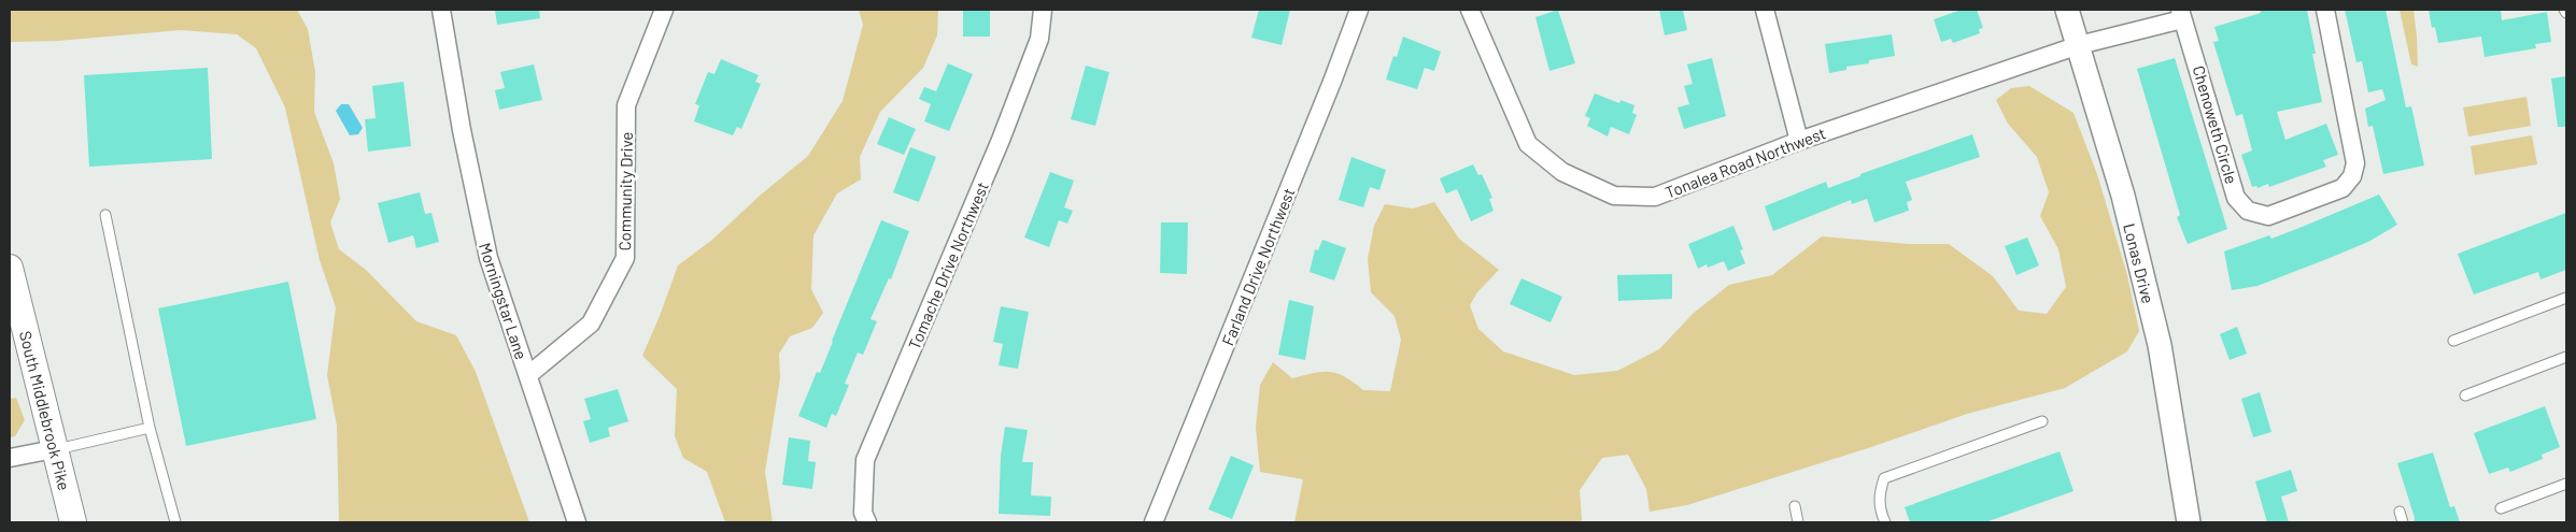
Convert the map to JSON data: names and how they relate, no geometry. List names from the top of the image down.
{
  "streets": {
    "main road": ["South Middlebrook Pike"],
    "street": [
      "Chenoweth Circle",
      "Tonalea Road Northwest",
      "Community Drive",
      "Lonas Drive",
      "Tomache Drive Northwest",
      "Farland Drive Northwest",
      "Morningstar Lane"
    ]
  },
  "crossings": [
    ["Chenoweth Circle", "Tonalea Road Northwest"],
    ["Tonalea Road Northwest", "Lonas Drive"],
    ["Community Drive", "Morningstar Lane"]
  ]
}
